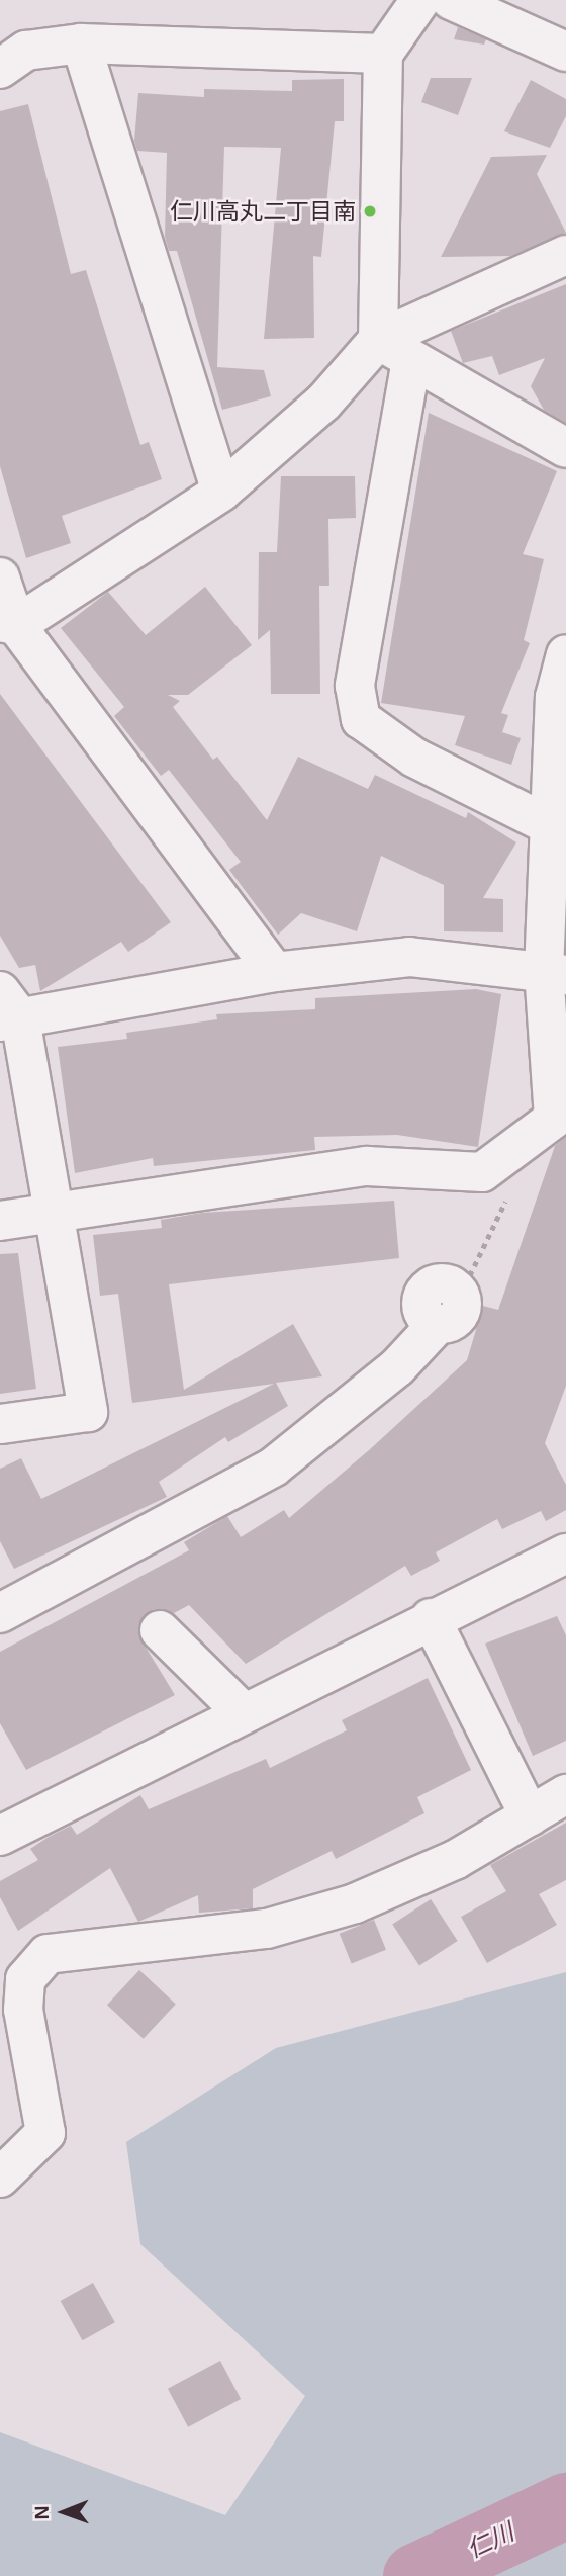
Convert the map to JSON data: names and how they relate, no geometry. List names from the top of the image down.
{
  "water": ["仁川"],
  "places": ["仁川高丸二丁目南"],
  "north": "left"
}
